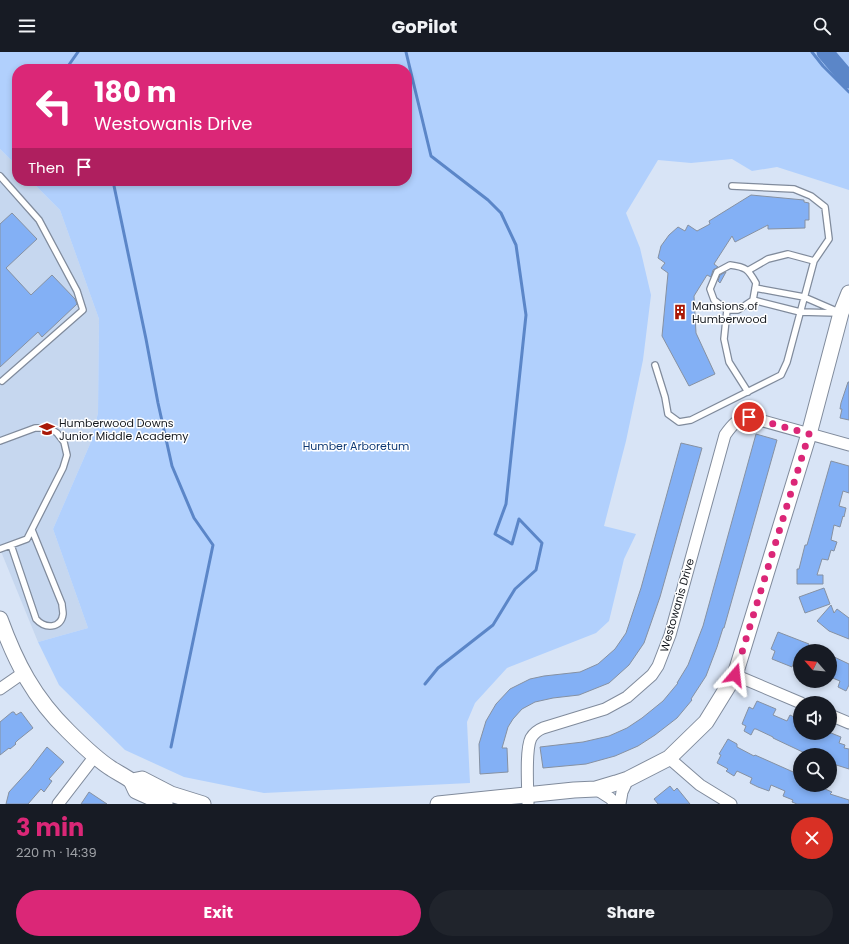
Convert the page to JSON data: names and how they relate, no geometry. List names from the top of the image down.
{
  "streets": {
    "street": ["Westowanis Drive"]
  },
  "parks": ["Humber Arboretum"],
  "places": {
    "building": ["Mansions of Humberwood"],
    "school or university": ["Humberwood Downs Junior Middle Academy"]
  },
  "north": "top left",
  "page": {
    "header": "GoPilot",
    "turn": ["180 m", "Westowanis Drive"],
    "then": "Then",
    "heading": ["3 min", "220 m · 14:39"],
    "buttons": ["Exit", "Share"]
  }
}
